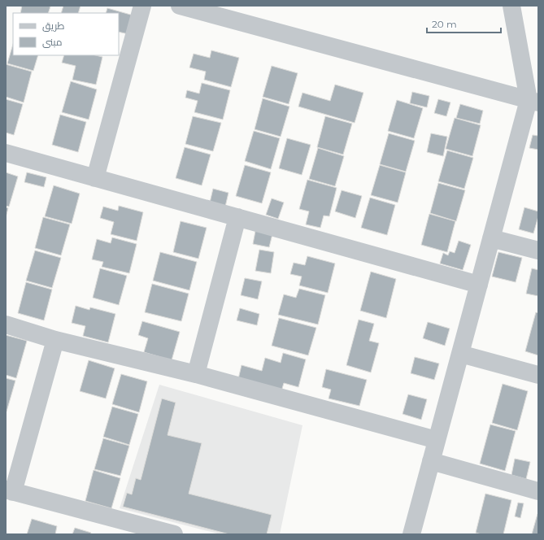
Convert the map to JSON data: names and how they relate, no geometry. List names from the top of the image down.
{
  "legend": ["طريق", "مبنى"],
  "scale_bar": "20 m"
}
